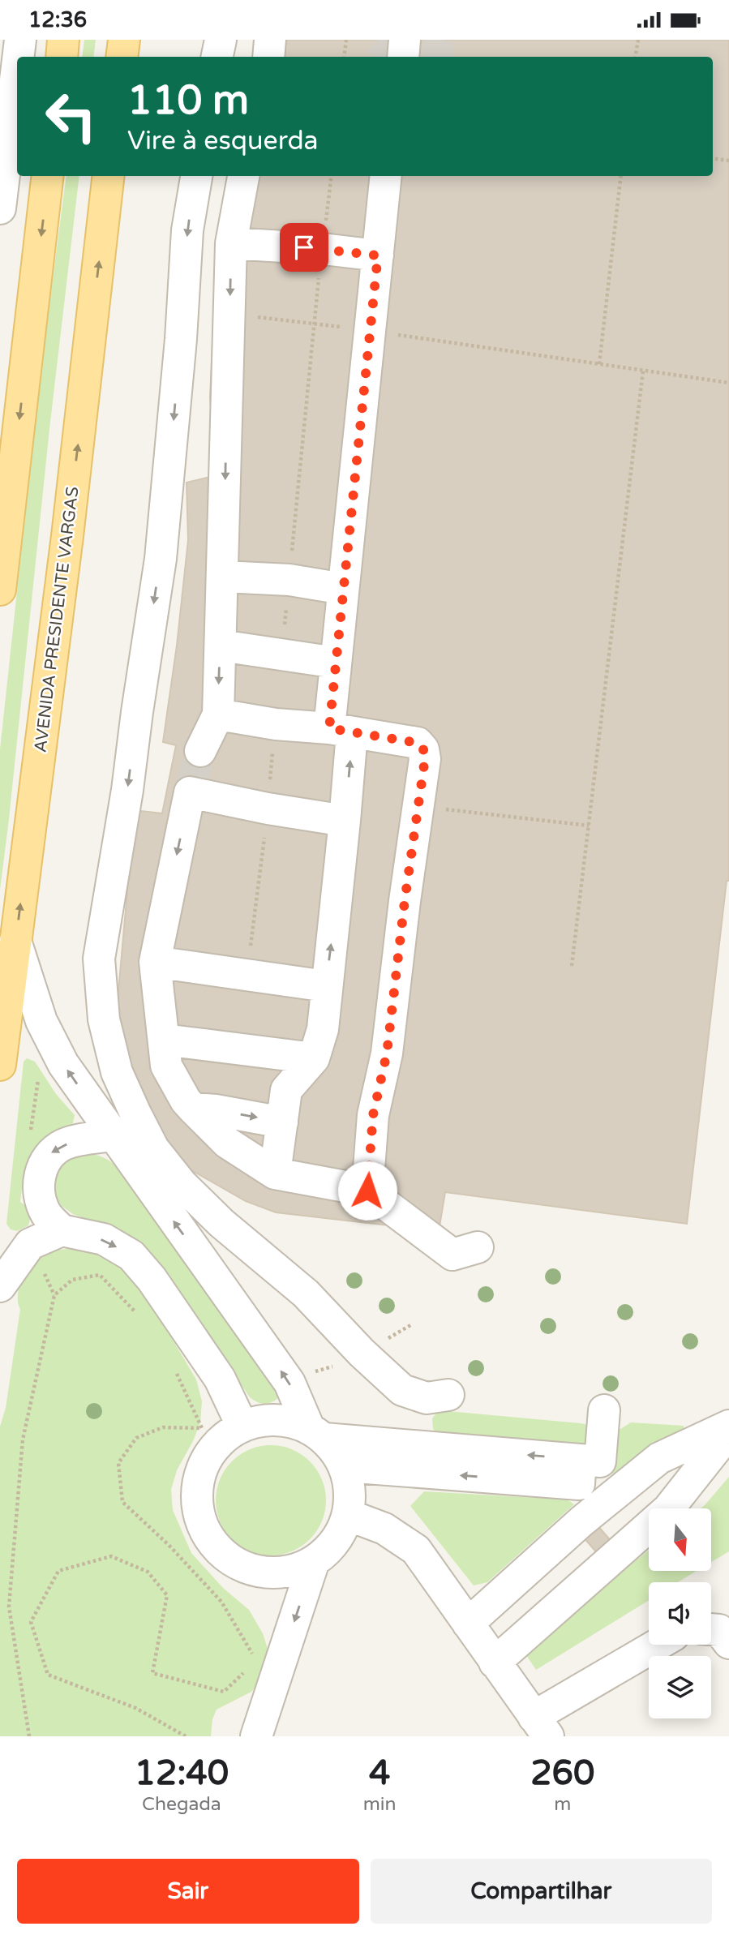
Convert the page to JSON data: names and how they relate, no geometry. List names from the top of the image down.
{
  "streets": {
    "main road": ["AVENIDA PRESIDENTE VARGAS"]
  },
  "north": "bottom",
  "page": {
    "status": "12:36",
    "turn": ["110 m", "Vire à esquerda"],
    "eta": [
      "12:40",
      "Chegada",
      "4",
      "min",
      "260",
      "m"
    ],
    "buttons": ["Sair", "Compartilhar"]
  }
}
